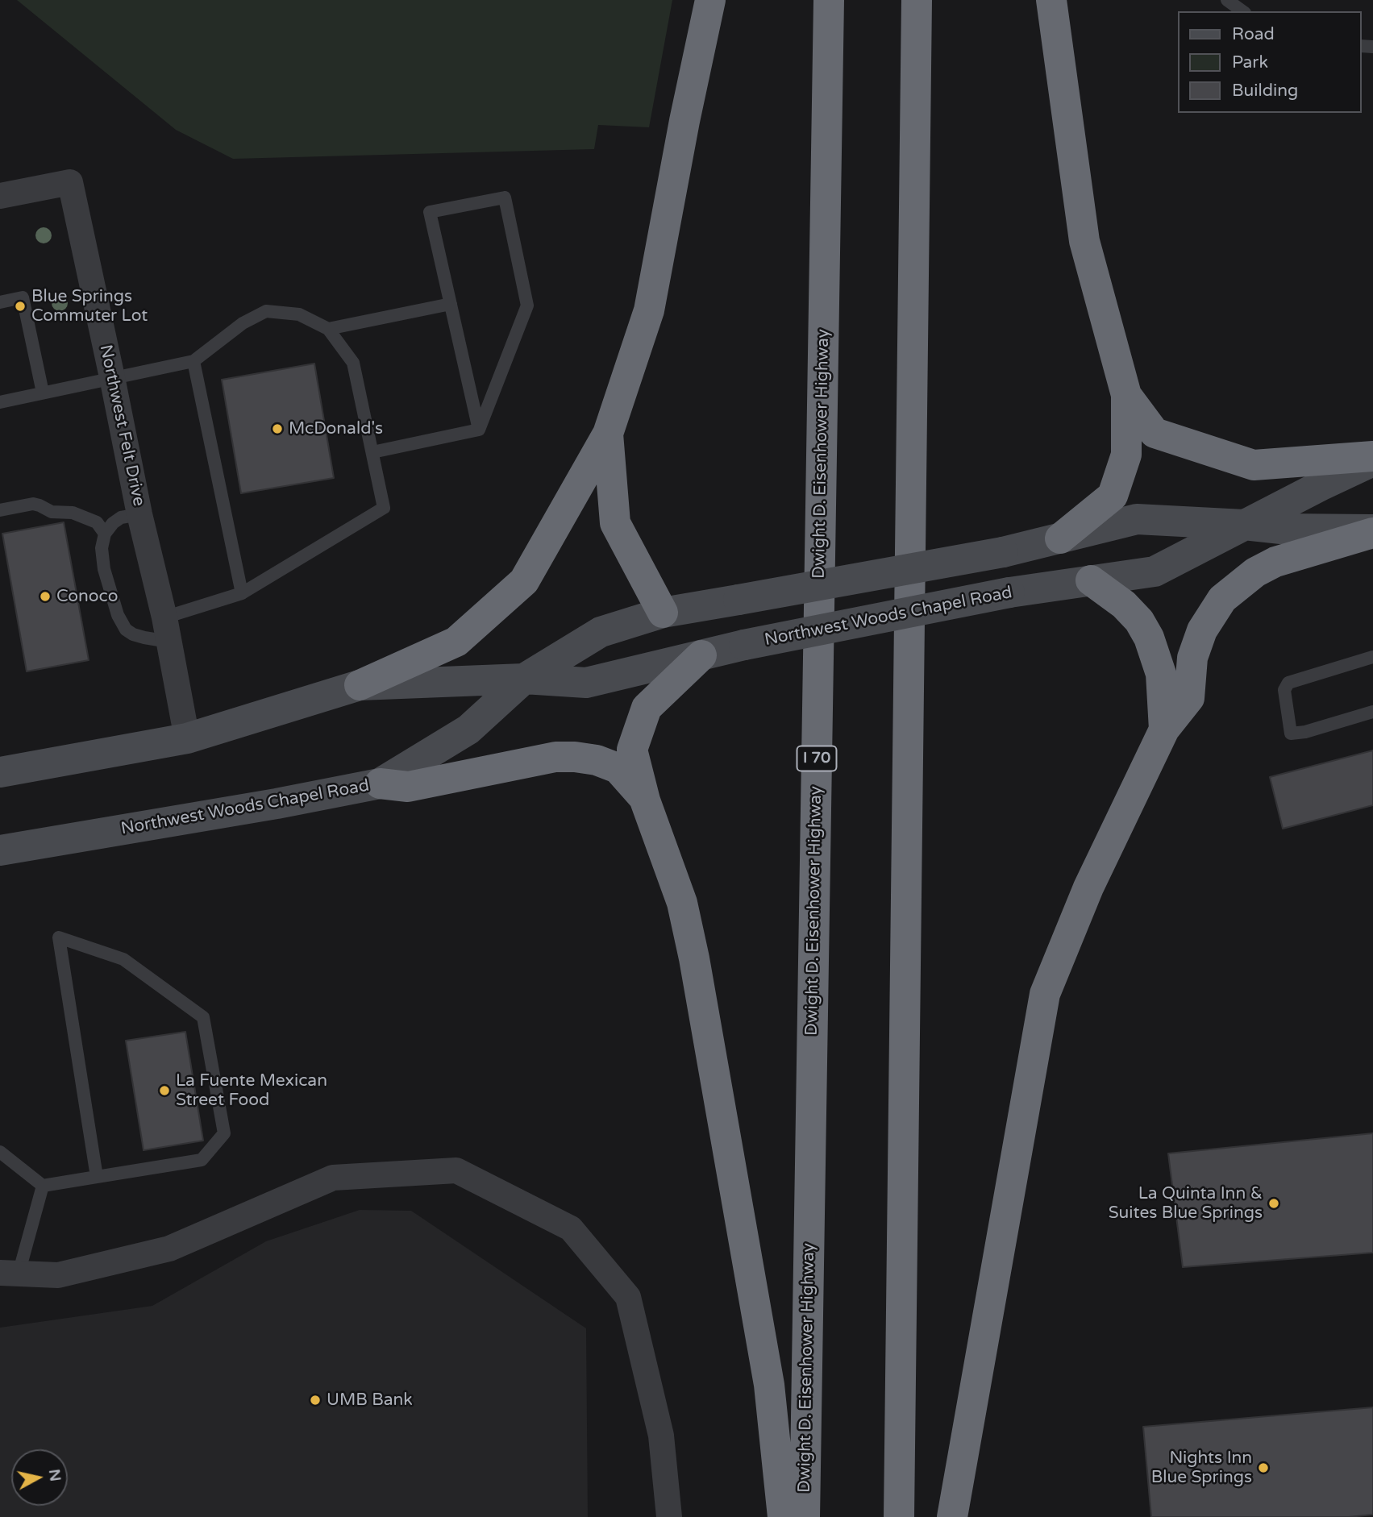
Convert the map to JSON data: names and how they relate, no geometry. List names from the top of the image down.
{
  "streets": {
    "highway": ["Dwight D. Eisenhower Highway", "I 70"],
    "main road": ["Northwest Woods Chapel Road"],
    "street": ["Northwest Felt Drive"]
  },
  "crossings": [
    ["Northwest Felt Drive", "Northwest Woods Chapel Road"]
  ],
  "places": [
    "Blue Springs Commuter Lot",
    "McDonald's",
    "Conoco",
    "La Fuente Mexican Street Food",
    "La Quinta Inn & Suites Blue Springs",
    "UMB Bank",
    "Nights Inn Blue Springs"
  ],
  "legend": ["Road", "Park", "Building"],
  "north": "right"
}
